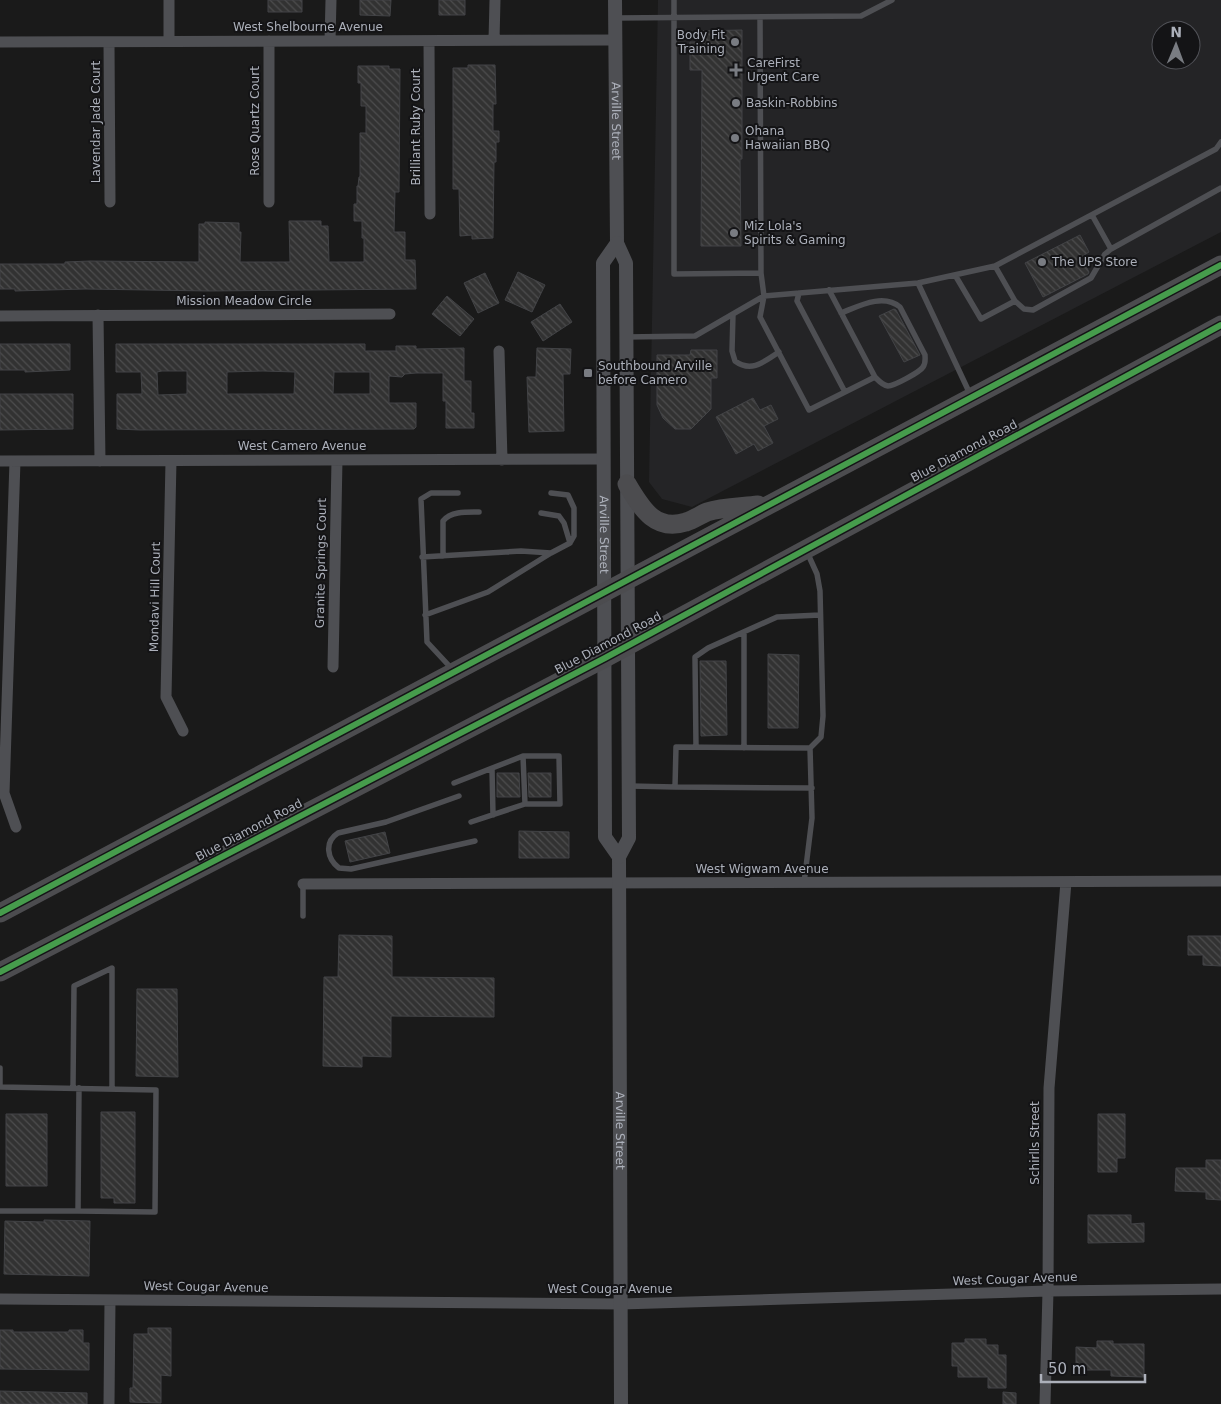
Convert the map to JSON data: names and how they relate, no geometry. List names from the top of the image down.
{
  "streets": {
    "highway": ["Blue Diamond Road"],
    "street": [
      "West Shelbourne Avenue",
      "Rose Quartz Court",
      "Lavendar Jade Court",
      "Arville Street",
      "Brilliant Ruby Court",
      "Mission Meadow Circle",
      "West Camero Avenue",
      "Granite Springs Court",
      "Mondavi Hill Court",
      "West Wigwam Avenue",
      "Schirlls Street",
      "West Cougar Avenue"
    ]
  },
  "crossings": [
    ["West Shelbourne Avenue", "Rose Quartz Court"],
    ["West Shelbourne Avenue", "Lavendar Jade Court"],
    ["West Shelbourne Avenue", "Arville Street"],
    ["West Shelbourne Avenue", "Brilliant Ruby Court"],
    ["Arville Street", "West Camero Avenue"],
    ["Arville Street", "Blue Diamond Road"],
    ["Arville Street", "West Wigwam Avenue"],
    ["Arville Street", "West Cougar Avenue"],
    ["West Camero Avenue", "Granite Springs Court"],
    ["West Camero Avenue", "Mondavi Hill Court"],
    ["West Wigwam Avenue", "Schirlls Street"],
    ["Schirlls Street", "West Cougar Avenue"]
  ],
  "places": {
    "other": [
      "Body Fit Training",
      "Baskin-Robbins",
      "Ohana Hawaiian BBQ",
      "Miz Lola's Spirits & Gaming",
      "The UPS Store"
    ],
    "health": ["CareFirst Urgent Care"],
    "transit": ["Southbound Arville before Camero"]
  },
  "scale_bar": "50 m",
  "north": "top"
}
